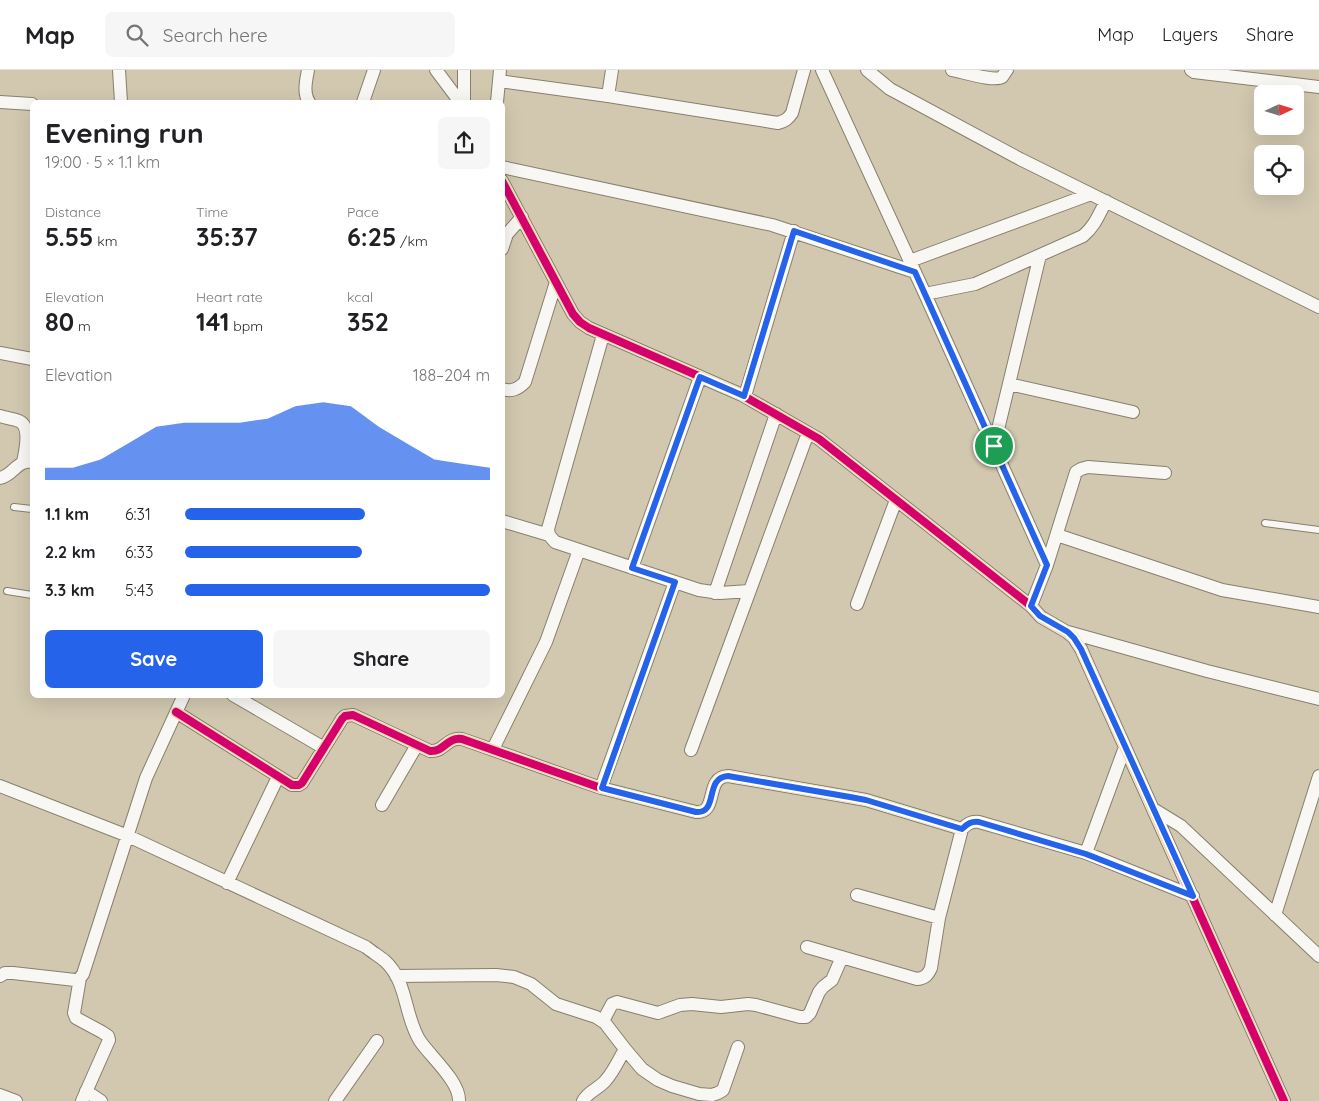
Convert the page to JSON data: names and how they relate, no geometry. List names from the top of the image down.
{
  "north": "right",
  "page": {
    "header": "Map",
    "search": "Search here",
    "nav": ["Map", "Layers", "Share"],
    "heading": ["Evening run", "19:00 · 5 × 1.1 km"],
    "stats": [
      ["Distance", "5.55 km"],
      ["Time", "35:37"],
      ["Pace", "6:25 /km"],
      ["Elevation", "80 m"],
      ["Heart rate", "141 bpm"],
      ["kcal", "352"]
    ],
    "chart": ["Elevation", "188–204 m"],
    "list": [
      {
        "name": "1.1 km",
        "note": "6:31"
      },
      {
        "name": "2.2 km",
        "note": "6:33"
      },
      {
        "name": "3.3 km",
        "note": "5:43"
      }
    ],
    "buttons": ["Save", "Share"]
  }
}
